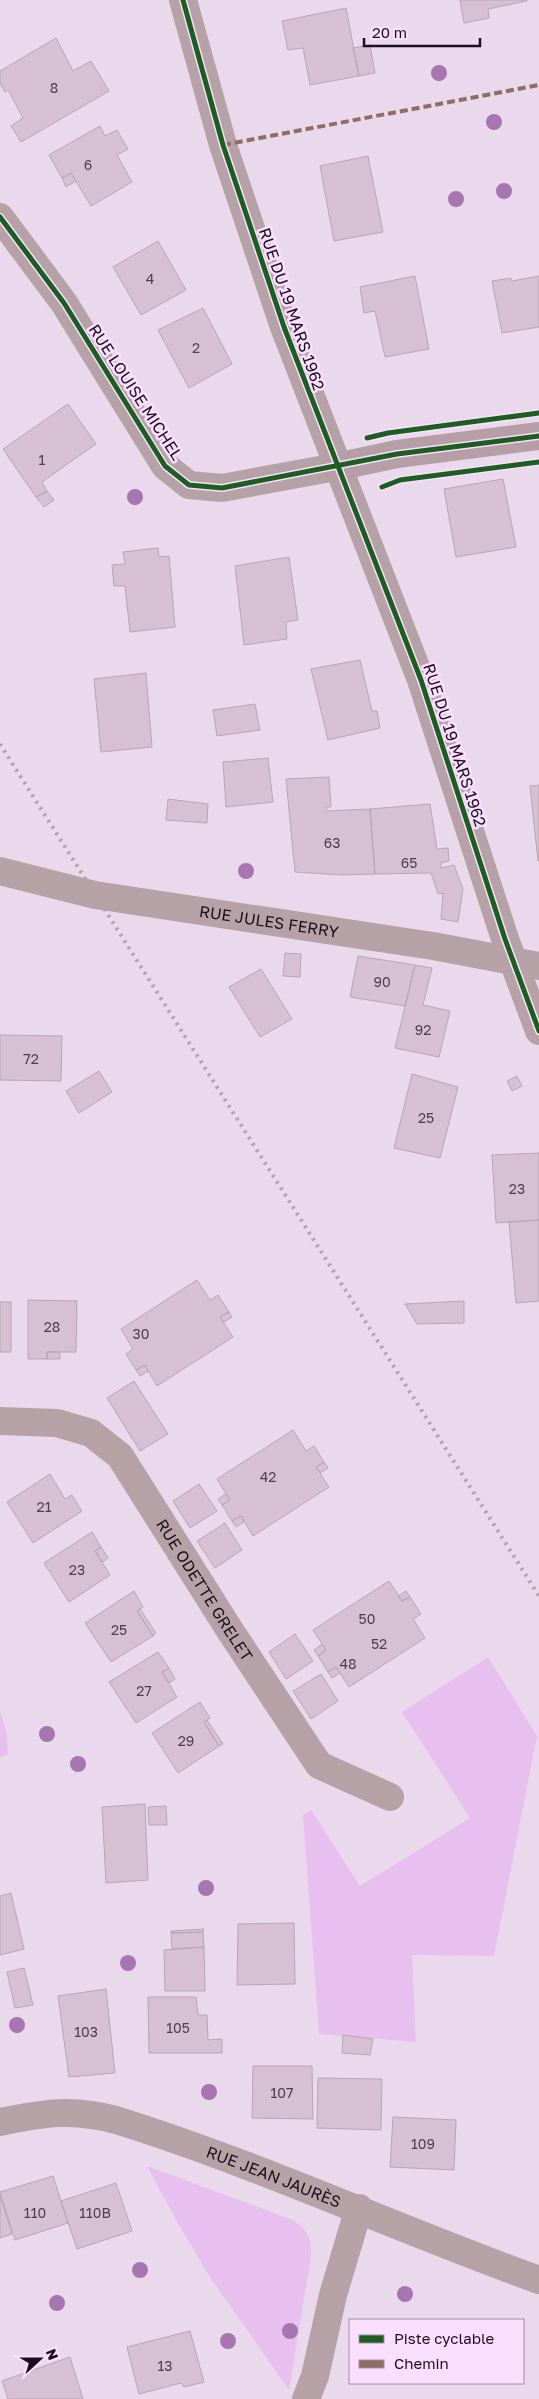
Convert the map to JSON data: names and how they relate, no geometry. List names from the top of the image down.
{
  "streets": {
    "street": [
      "RUE DU 19 MARS 1962",
      "RUE LOUISE MICHEL",
      "RUE JULES FERRY",
      "RUE ODETTE GRELET",
      "RUE JEAN JAURÈS"
    ]
  },
  "crossings": [
    ["RUE DU 19 MARS 1962", "RUE LOUISE MICHEL"],
    ["RUE DU 19 MARS 1962", "RUE JULES FERRY"]
  ],
  "house_numbers": [
    "8",
    "6",
    "4",
    "2",
    "1",
    "63",
    "65",
    "90",
    "92",
    "72",
    "25",
    "23",
    "28",
    "30",
    "42",
    "21",
    "23",
    "50",
    "25",
    "52",
    "48",
    "27",
    "29",
    "105",
    "103",
    "107",
    "109",
    "110",
    "110B",
    "13"
  ],
  "legend": ["Piste cyclable", "Chemin"],
  "scale_bar": "20 m",
  "north": "right"
}
